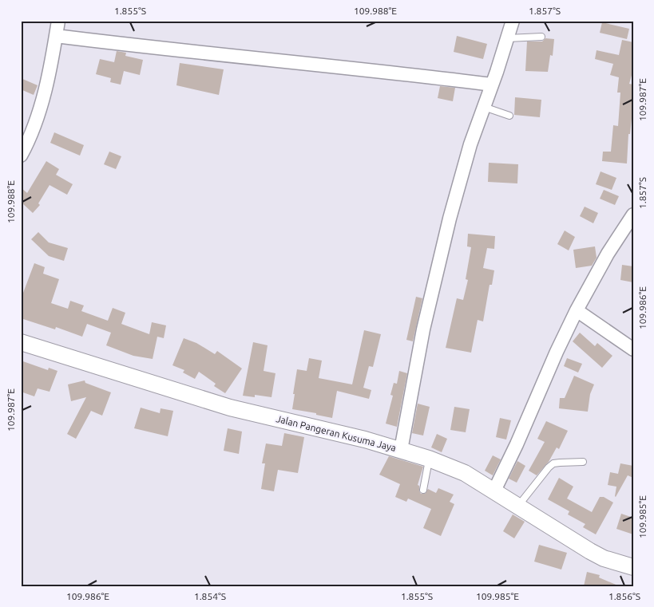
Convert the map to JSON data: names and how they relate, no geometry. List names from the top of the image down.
{
  "streets": {
    "street": ["Jalan Pangeran Kusuma Jaya"]
  },
  "coordinates": [
    "1.855°S",
    "109.988°E",
    "1.857°S",
    "109.987°E",
    "109.986°E",
    "109.985°E",
    "1.854°S",
    "1.856°S"
  ]
}
